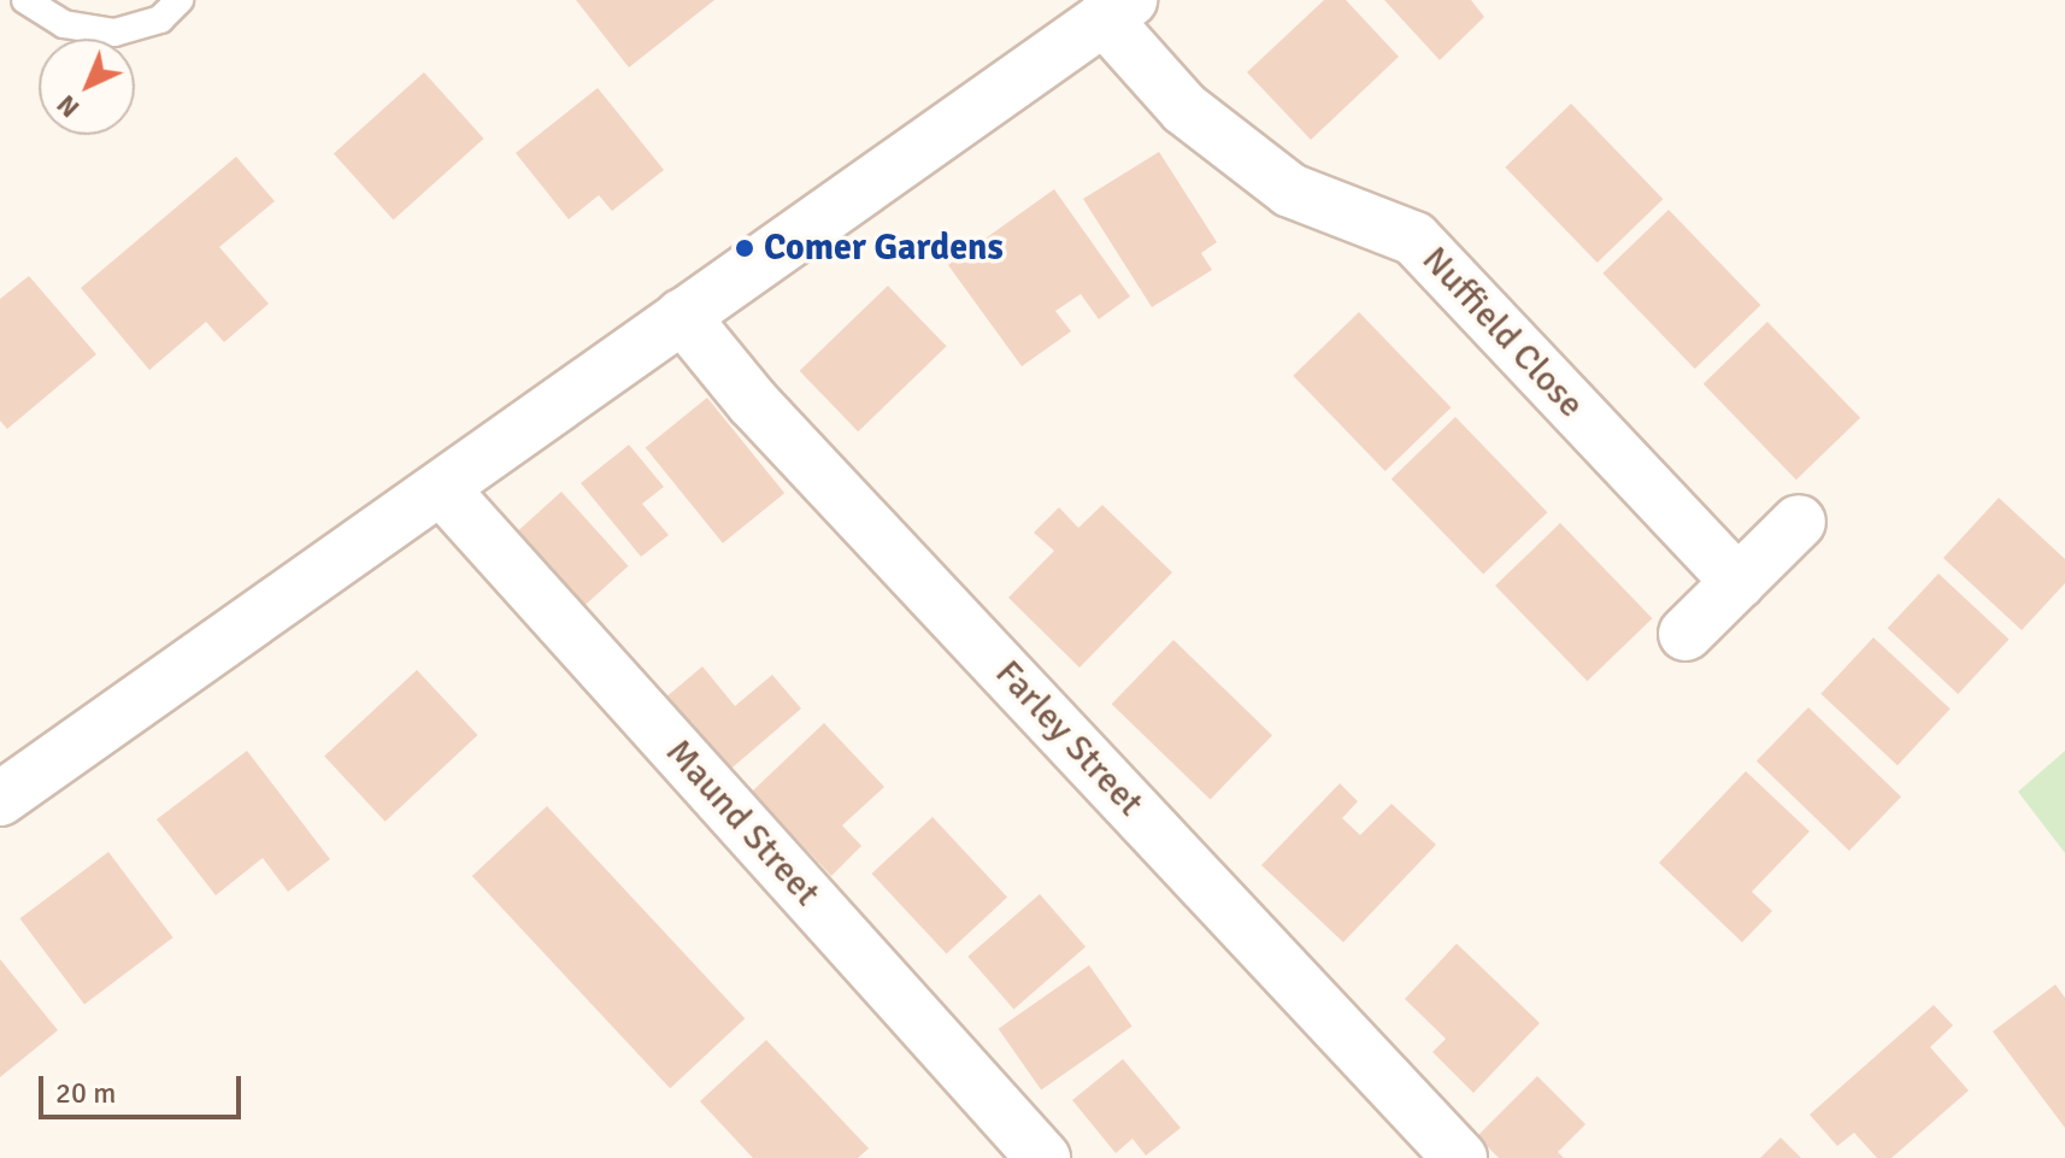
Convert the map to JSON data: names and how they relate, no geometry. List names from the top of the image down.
{
  "streets": {
    "street": ["Nuffield Close", "Farley Street", "Maund Street"]
  },
  "places": ["Comer Gardens"],
  "scale_bar": "20 m",
  "north": "bottom left"
}
